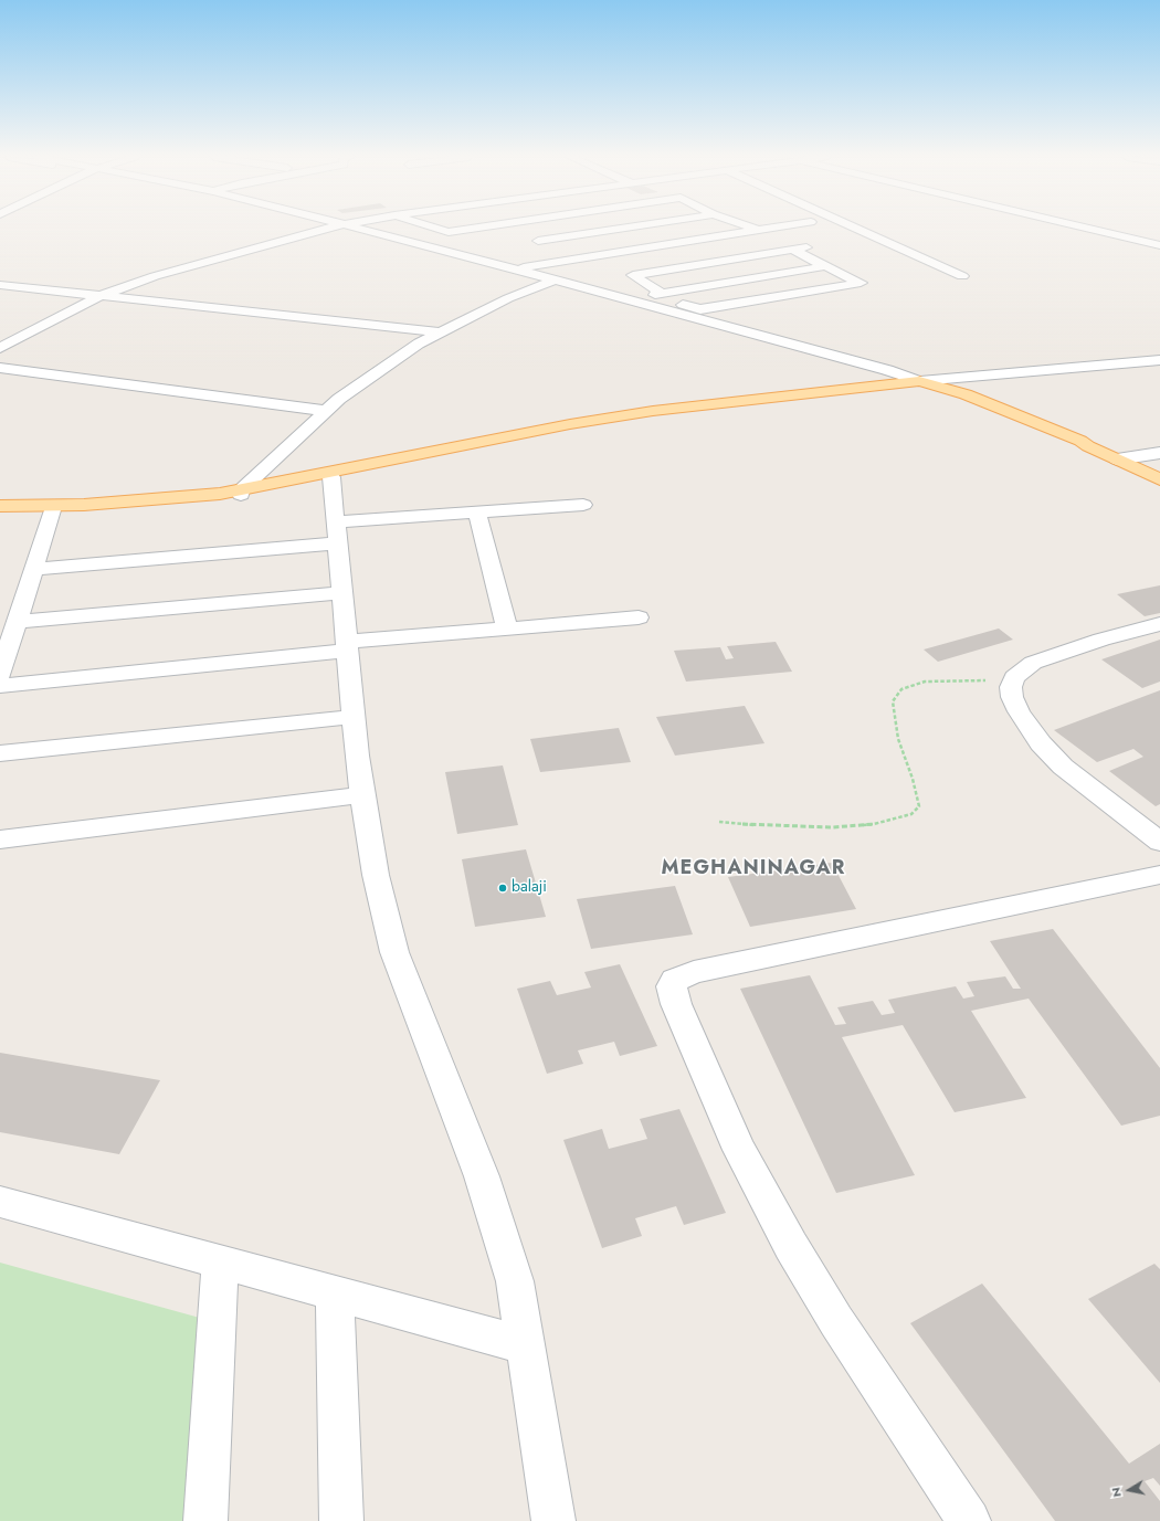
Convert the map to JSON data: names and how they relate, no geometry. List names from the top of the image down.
{
  "districts": ["MEGHANINAGAR"],
  "places": ["balaji"],
  "north": "left"
}
